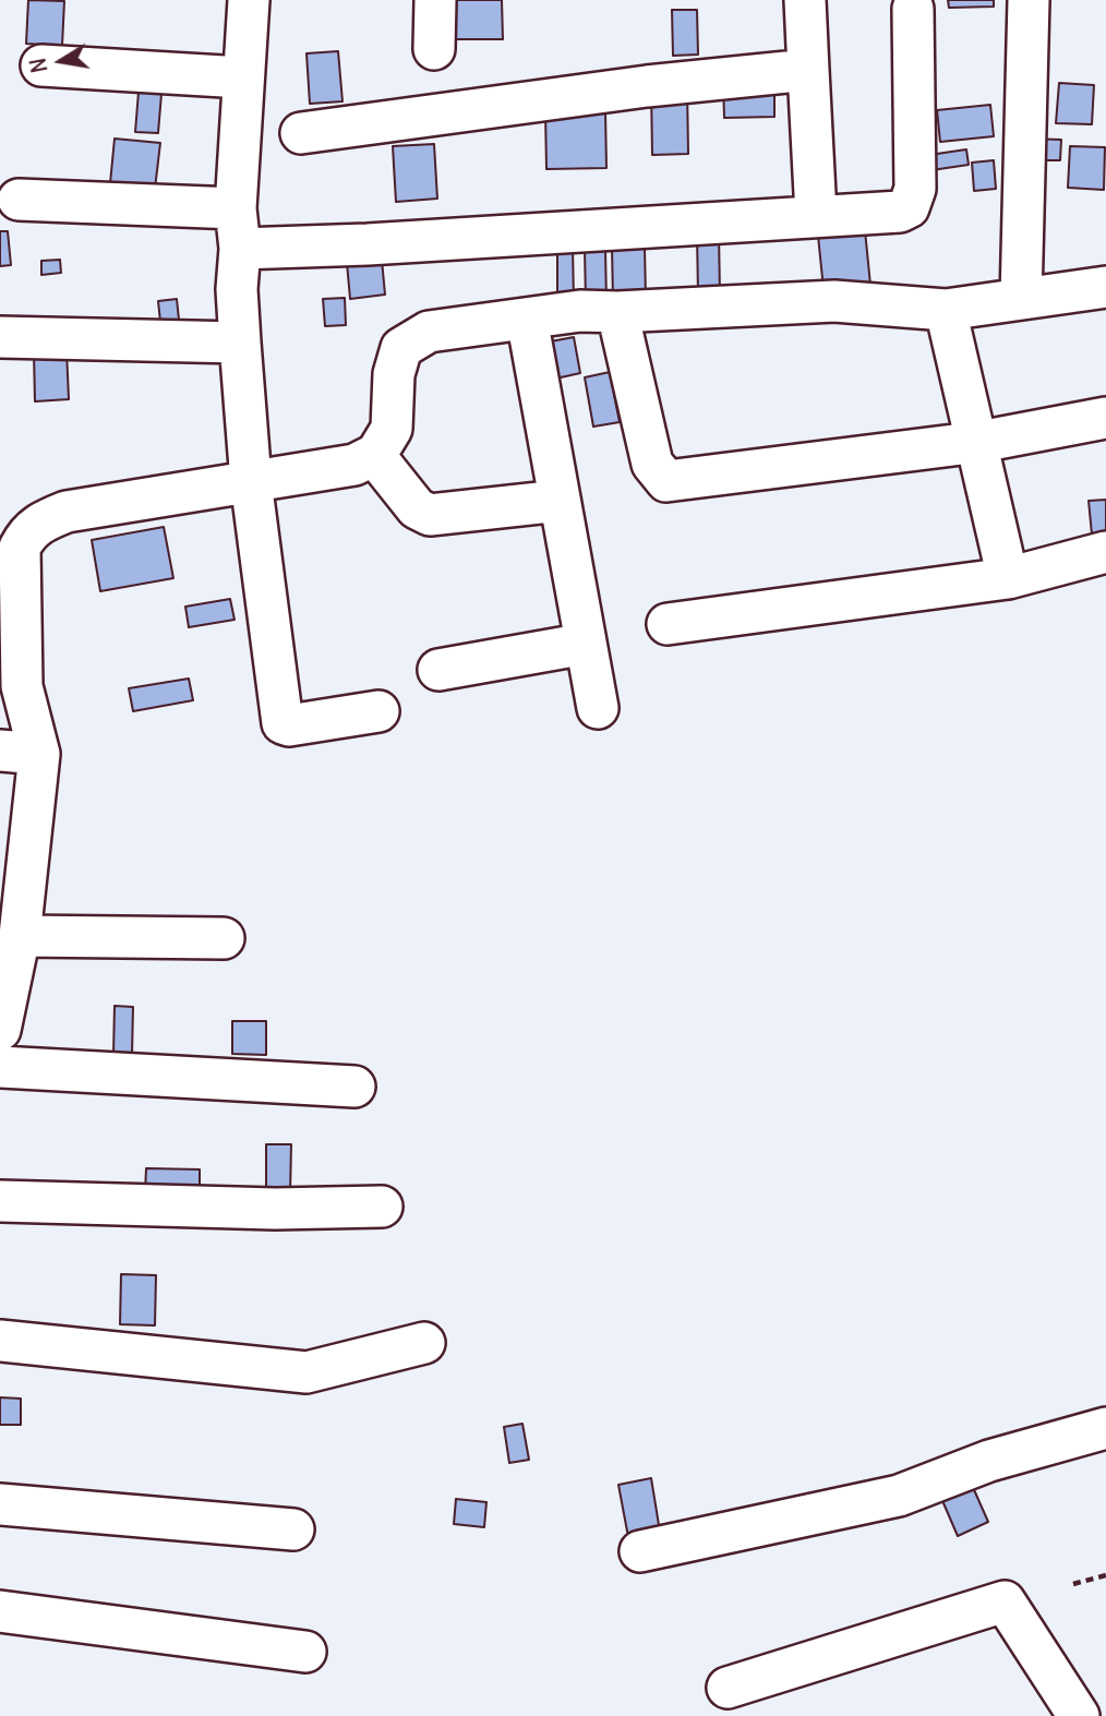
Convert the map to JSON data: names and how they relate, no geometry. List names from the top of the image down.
{
  "north": "left"
}
